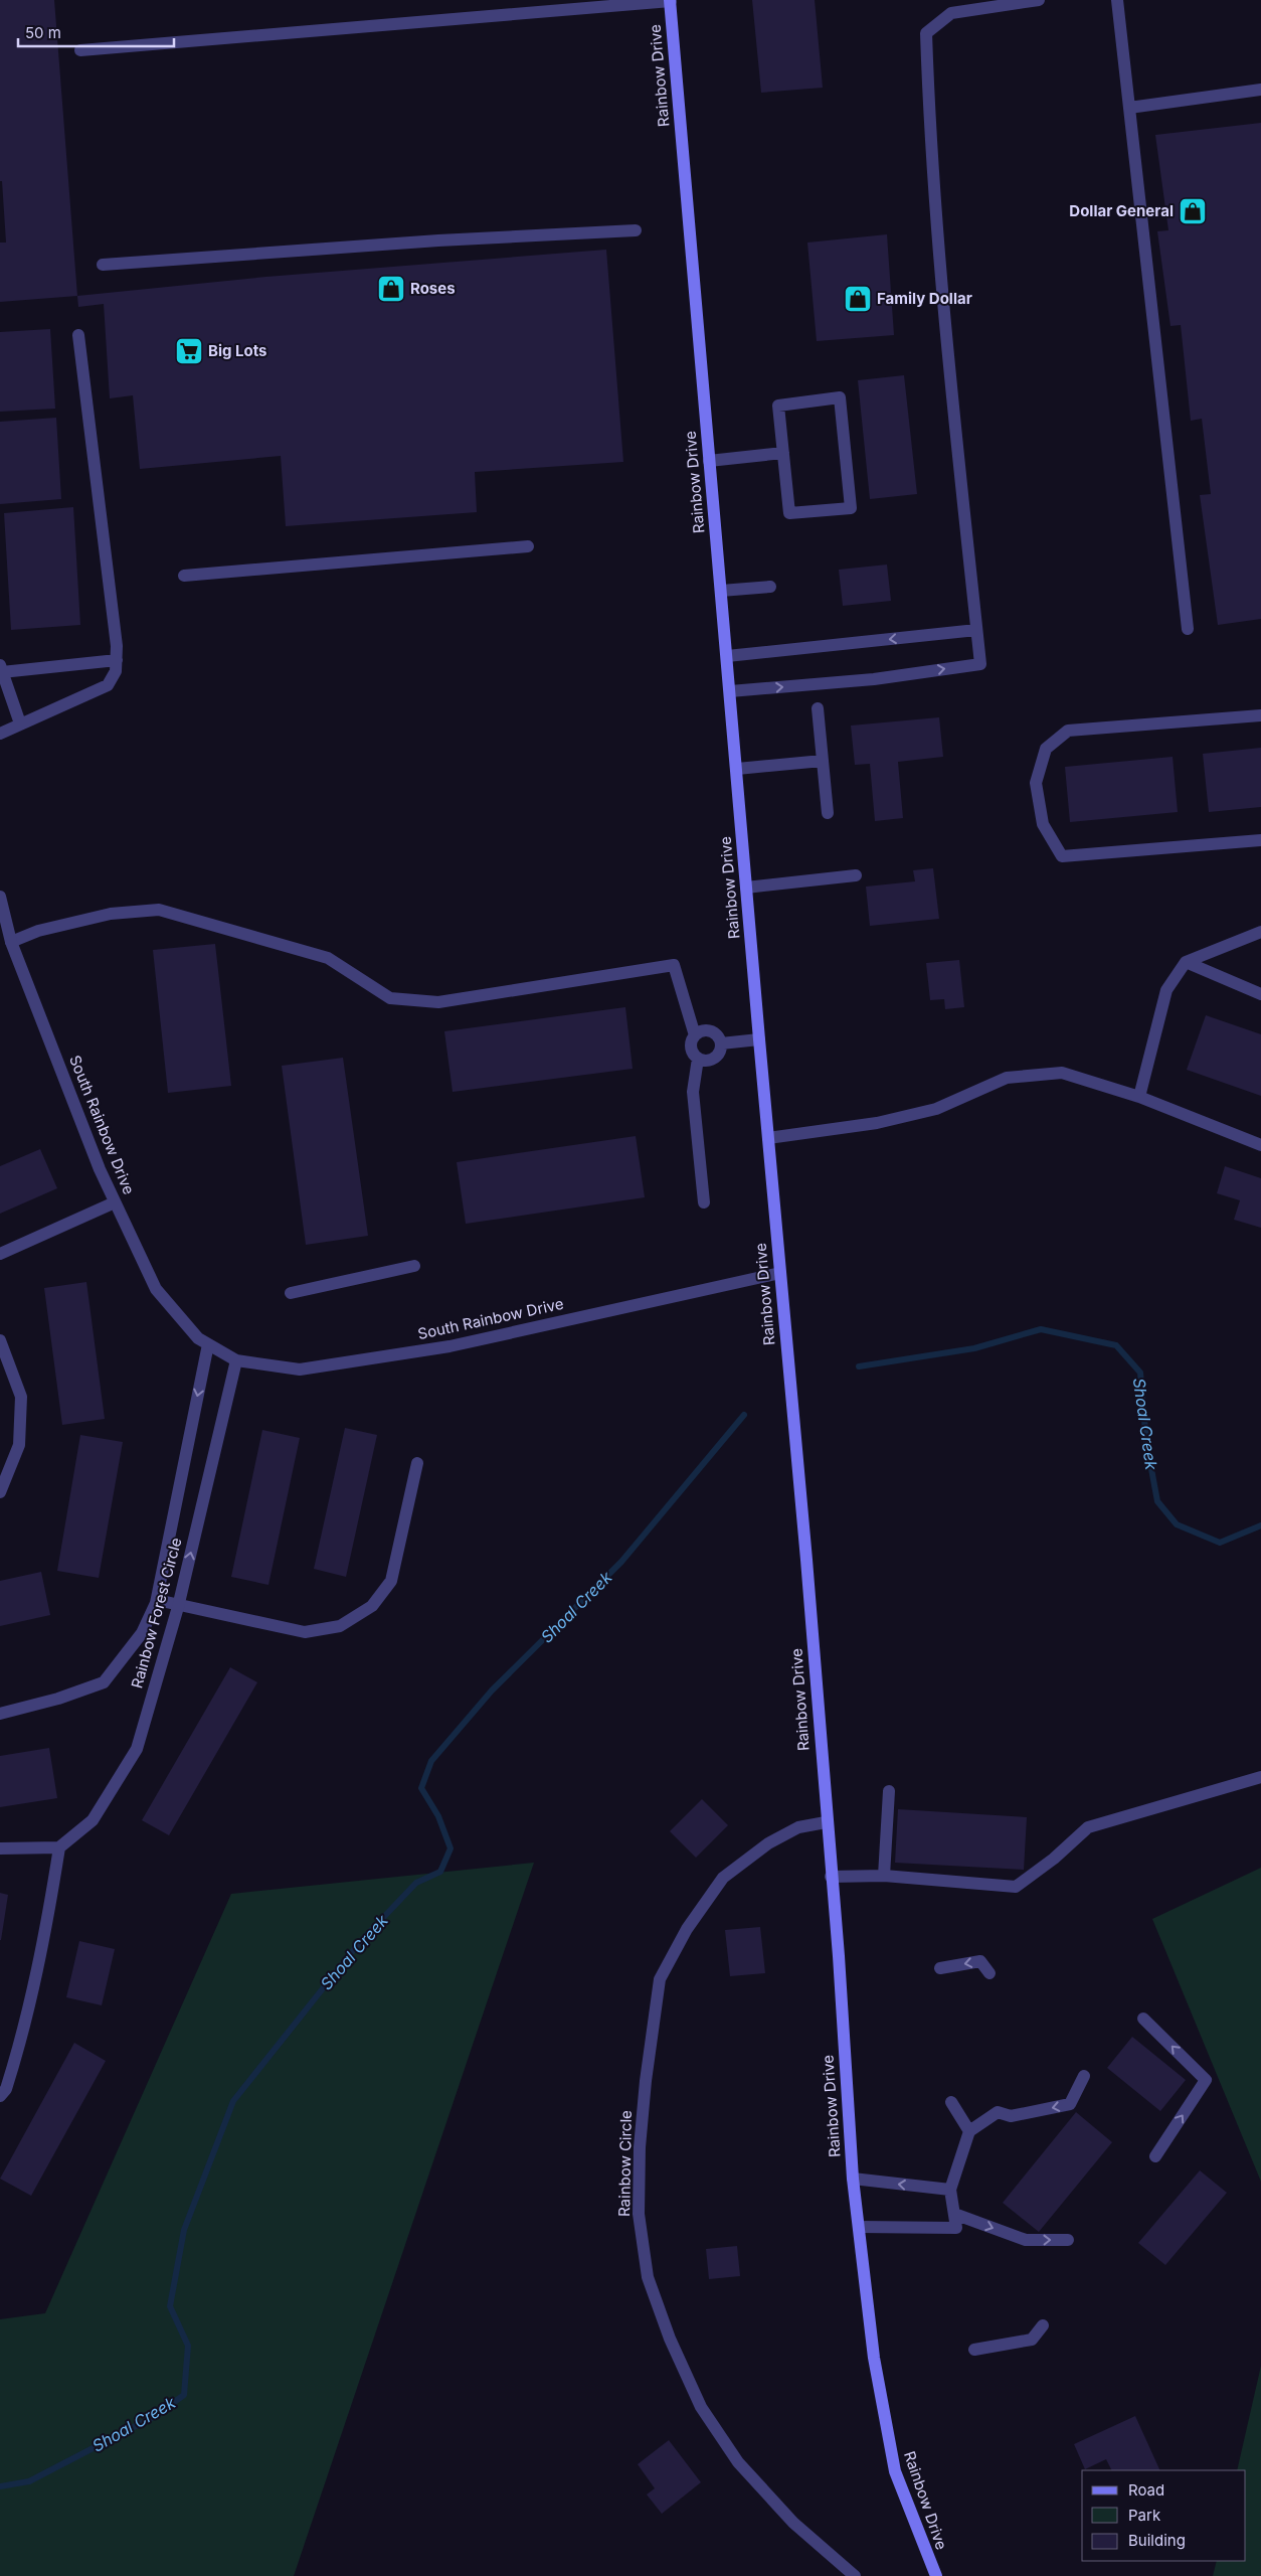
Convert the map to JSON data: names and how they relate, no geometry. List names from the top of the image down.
{
  "streets": {
    "street": [
      "Rainbow Drive",
      "South Rainbow Drive",
      "Rainbow Forest Circle",
      "Rainbow Circle"
    ]
  },
  "crossings": [
    ["Rainbow Drive", "South Rainbow Drive"],
    ["Rainbow Drive", "Rainbow Circle"],
    ["South Rainbow Drive", "Rainbow Forest Circle"]
  ],
  "water": ["Shoal Creek"],
  "places": {
    "shop": ["Dollar General", "Roses", "Family Dollar"],
    "supermarket": ["Big Lots"]
  },
  "legend": ["Road", "Park", "Building"],
  "scale_bar": "50 m"
}
